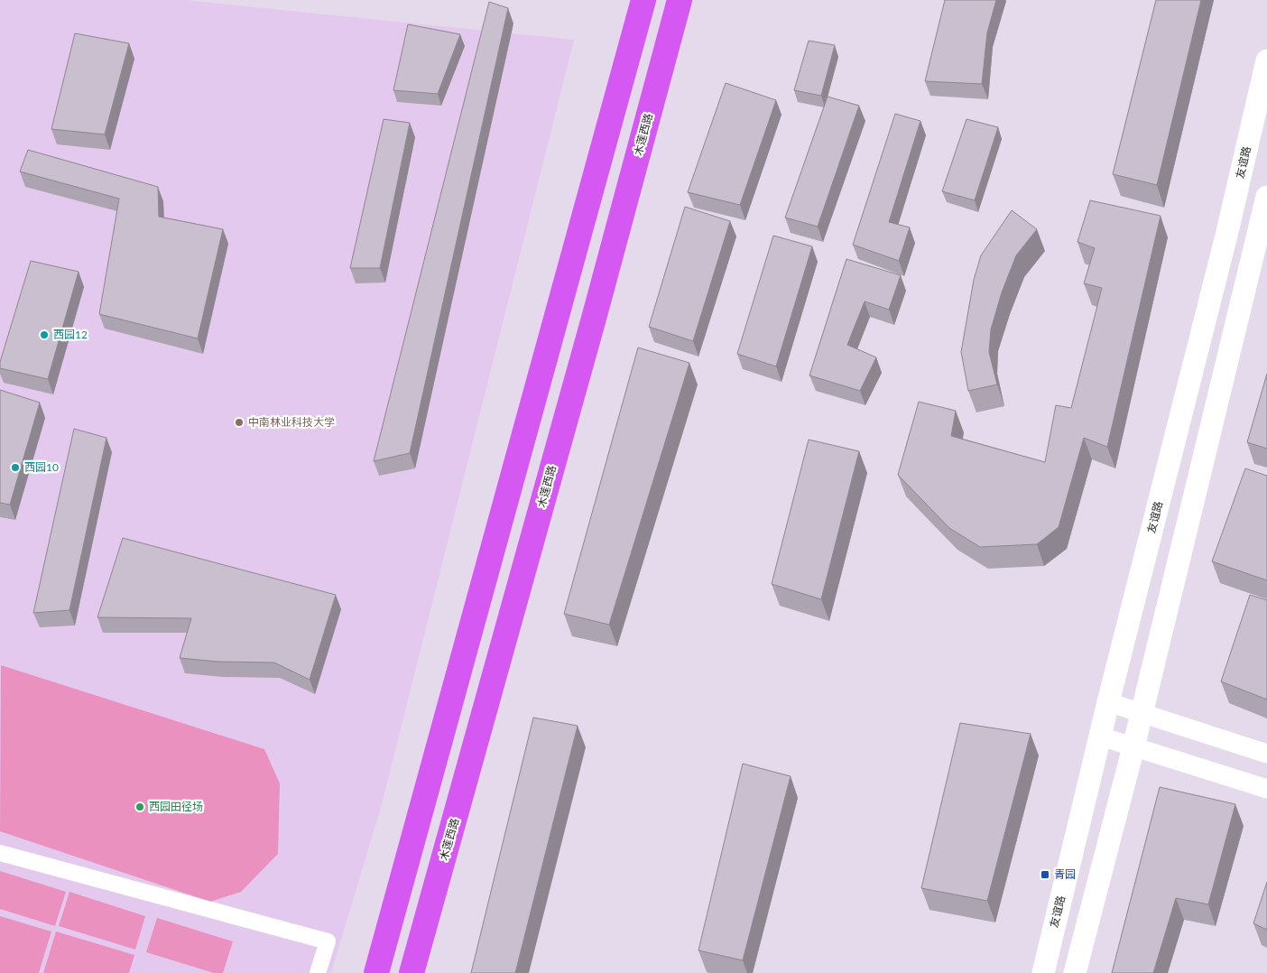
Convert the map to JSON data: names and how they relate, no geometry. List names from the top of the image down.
{
  "streets": {
    "main road": ["木莲西路", "友谊路"]
  },
  "places": {
    "other": [
      "西园12",
      "中南林业科技大学",
      "西园10",
      "西园田径场"
    ],
    "transit": ["青园"]
  }
}
